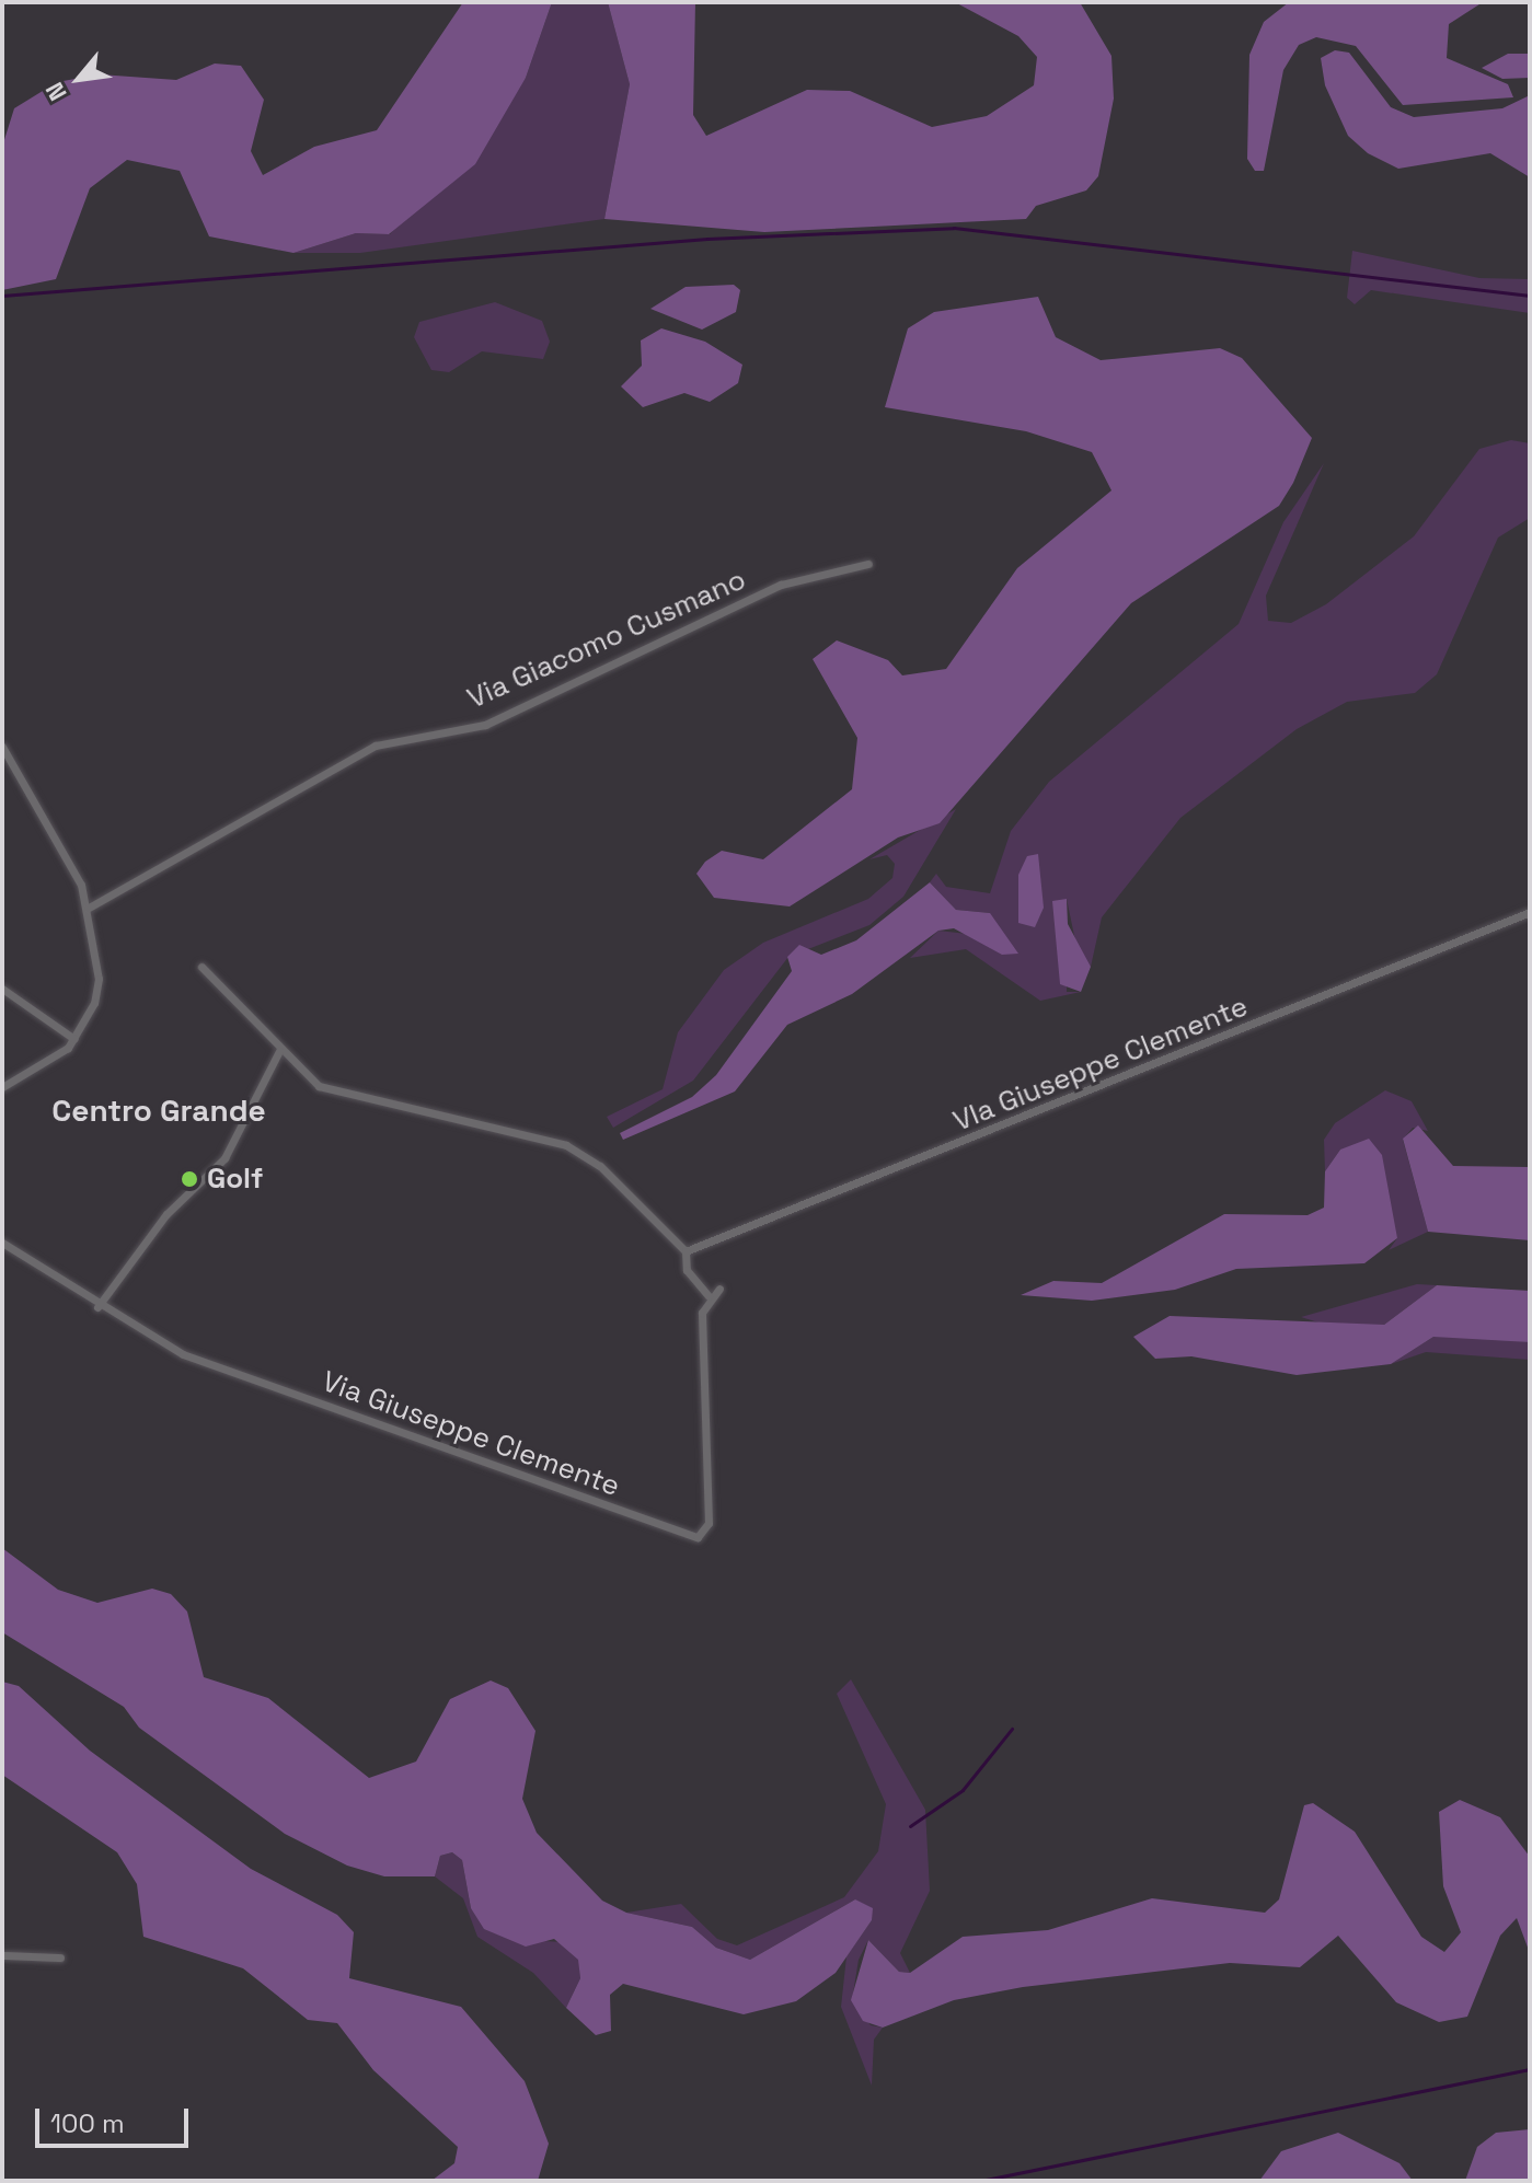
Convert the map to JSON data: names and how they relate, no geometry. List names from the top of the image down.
{
  "streets": {
    "street": ["Via Giacomo Cusmano", "VIa Giuseppe Clemente", "Via Giuseppe Clemente"]
  },
  "districts": ["Centro Grande"],
  "places": ["Golf"],
  "scale_bar": "100 m",
  "north": "bottom left"
}
